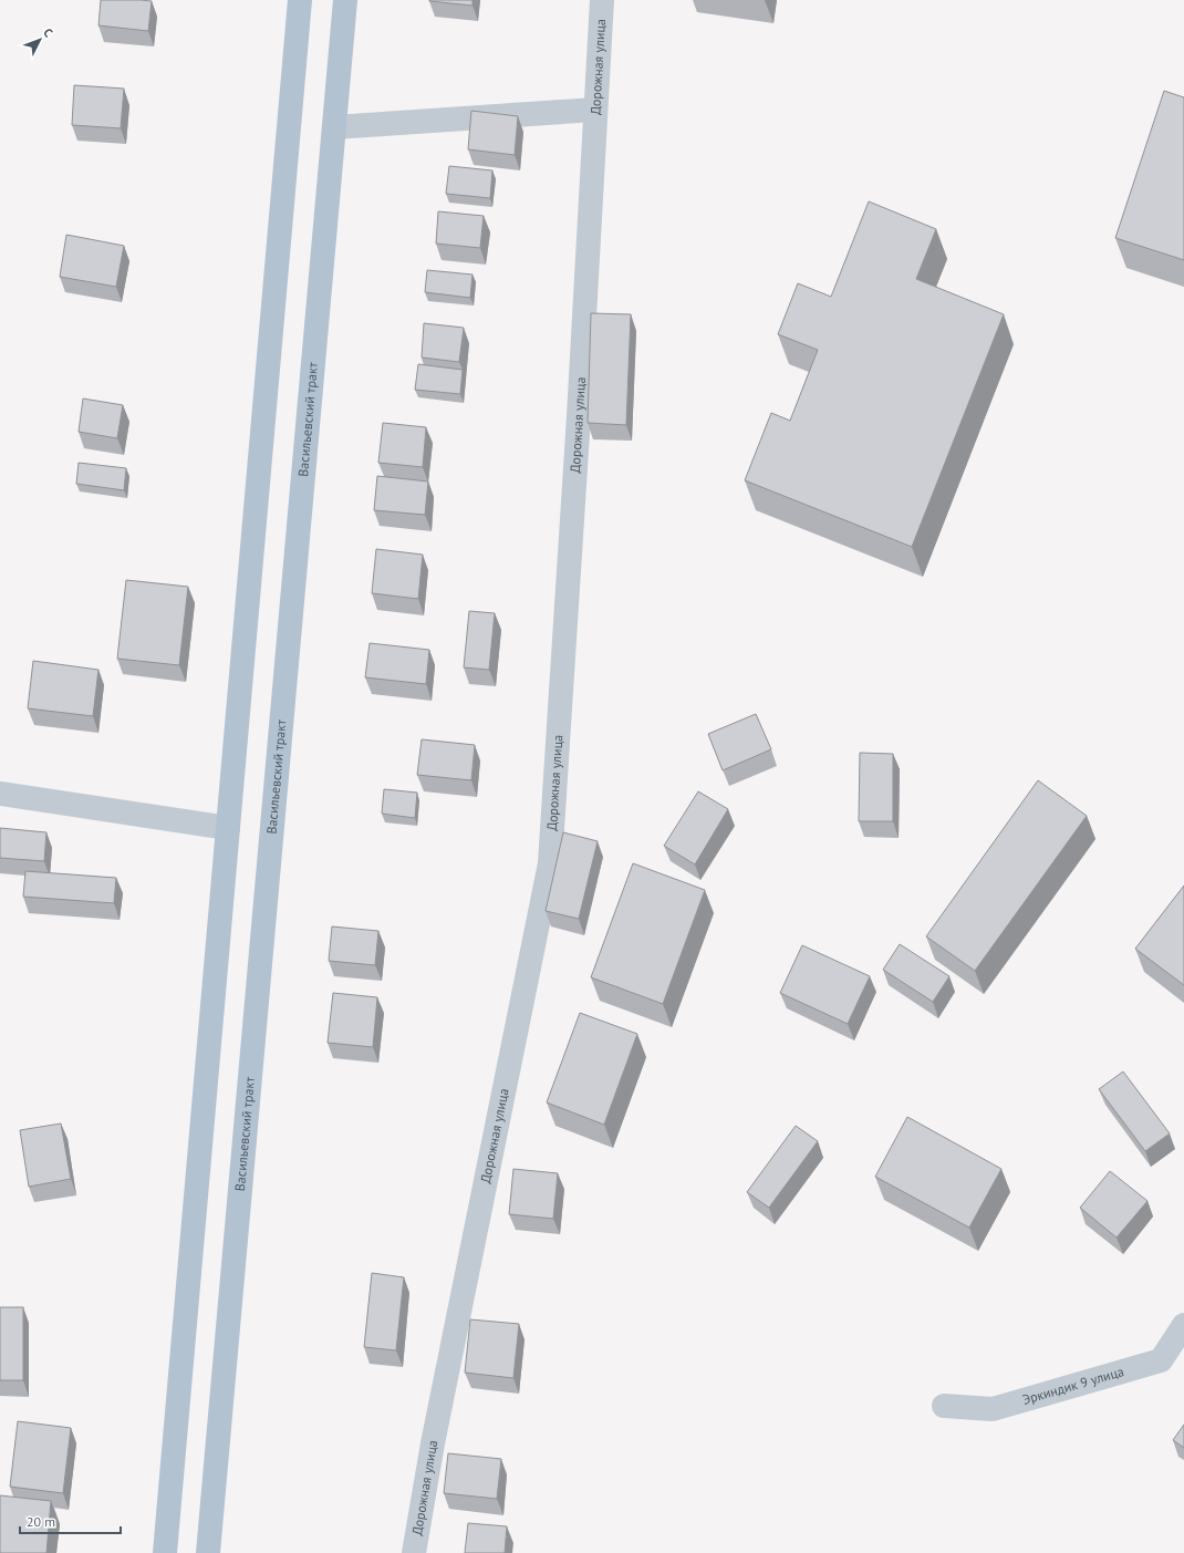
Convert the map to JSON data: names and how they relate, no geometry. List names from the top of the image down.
{
  "streets": {
    "main road": ["Васильевский тракт"],
    "street": ["Дорожная улица", "Эркиндик 9 улица"]
  },
  "scale_bar": "20 m",
  "north": "top right"
}
